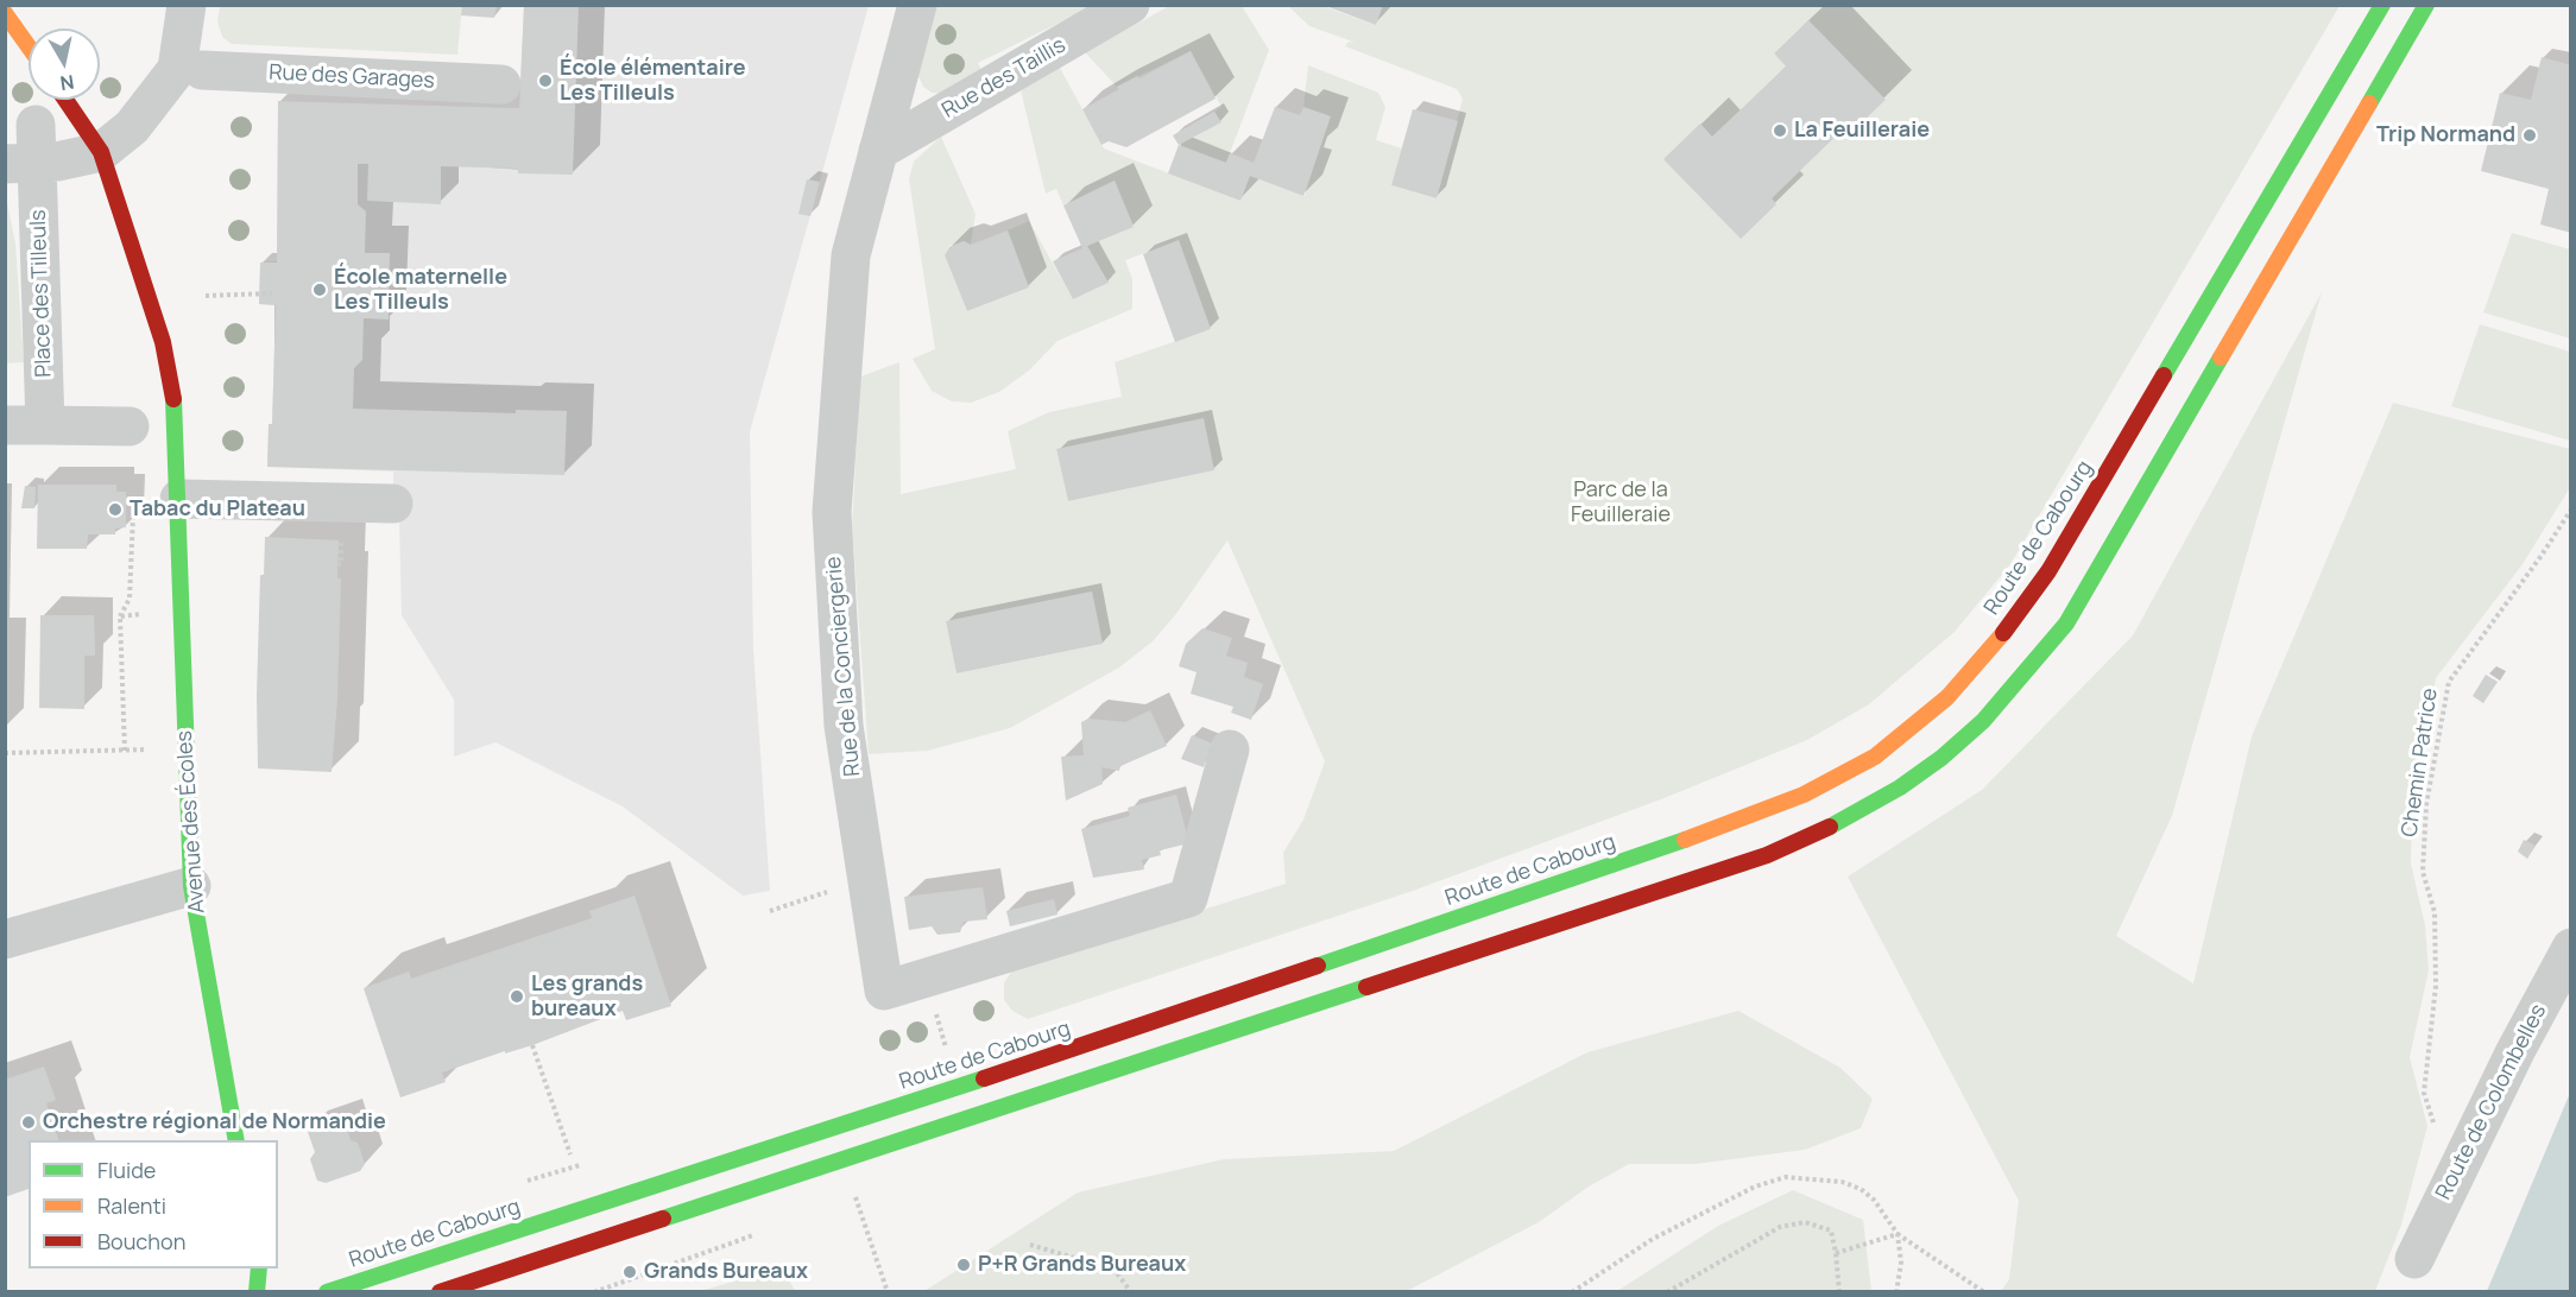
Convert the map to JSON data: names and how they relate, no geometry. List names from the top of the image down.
{
  "streets": {
    "main road": ["Route de Cabourg", "Avenue des Écoles"],
    "street": [
      "Rue des Garages",
      "Rue des Taillis",
      "Place des Tilleuls",
      "Rue de la Conciergerie",
      "Route de Colombelles"
    ],
    "path": ["Chemin Patrice"]
  },
  "crossings": [
    ["Rue des Taillis", "Rue de la Conciergerie"],
    ["Place des Tilleuls", "Avenue des Écoles"],
    ["Chemin Patrice", "Route de Colombelles"]
  ],
  "parks": ["Parc de la Feuilleraie"],
  "places": [
    "École élémentaire Les Tilleuls",
    "La Feuilleraie",
    "Trip Normand",
    "École maternelle Les Tilleuls",
    "Tabac du Plateau",
    "Les grands bureaux",
    "Orchestre régional de Normandie",
    "P+R Grands Bureaux",
    "Grands Bureaux"
  ],
  "legend": ["Fluide", "Ralenti", "Bouchon"],
  "north": "bottom"
}
